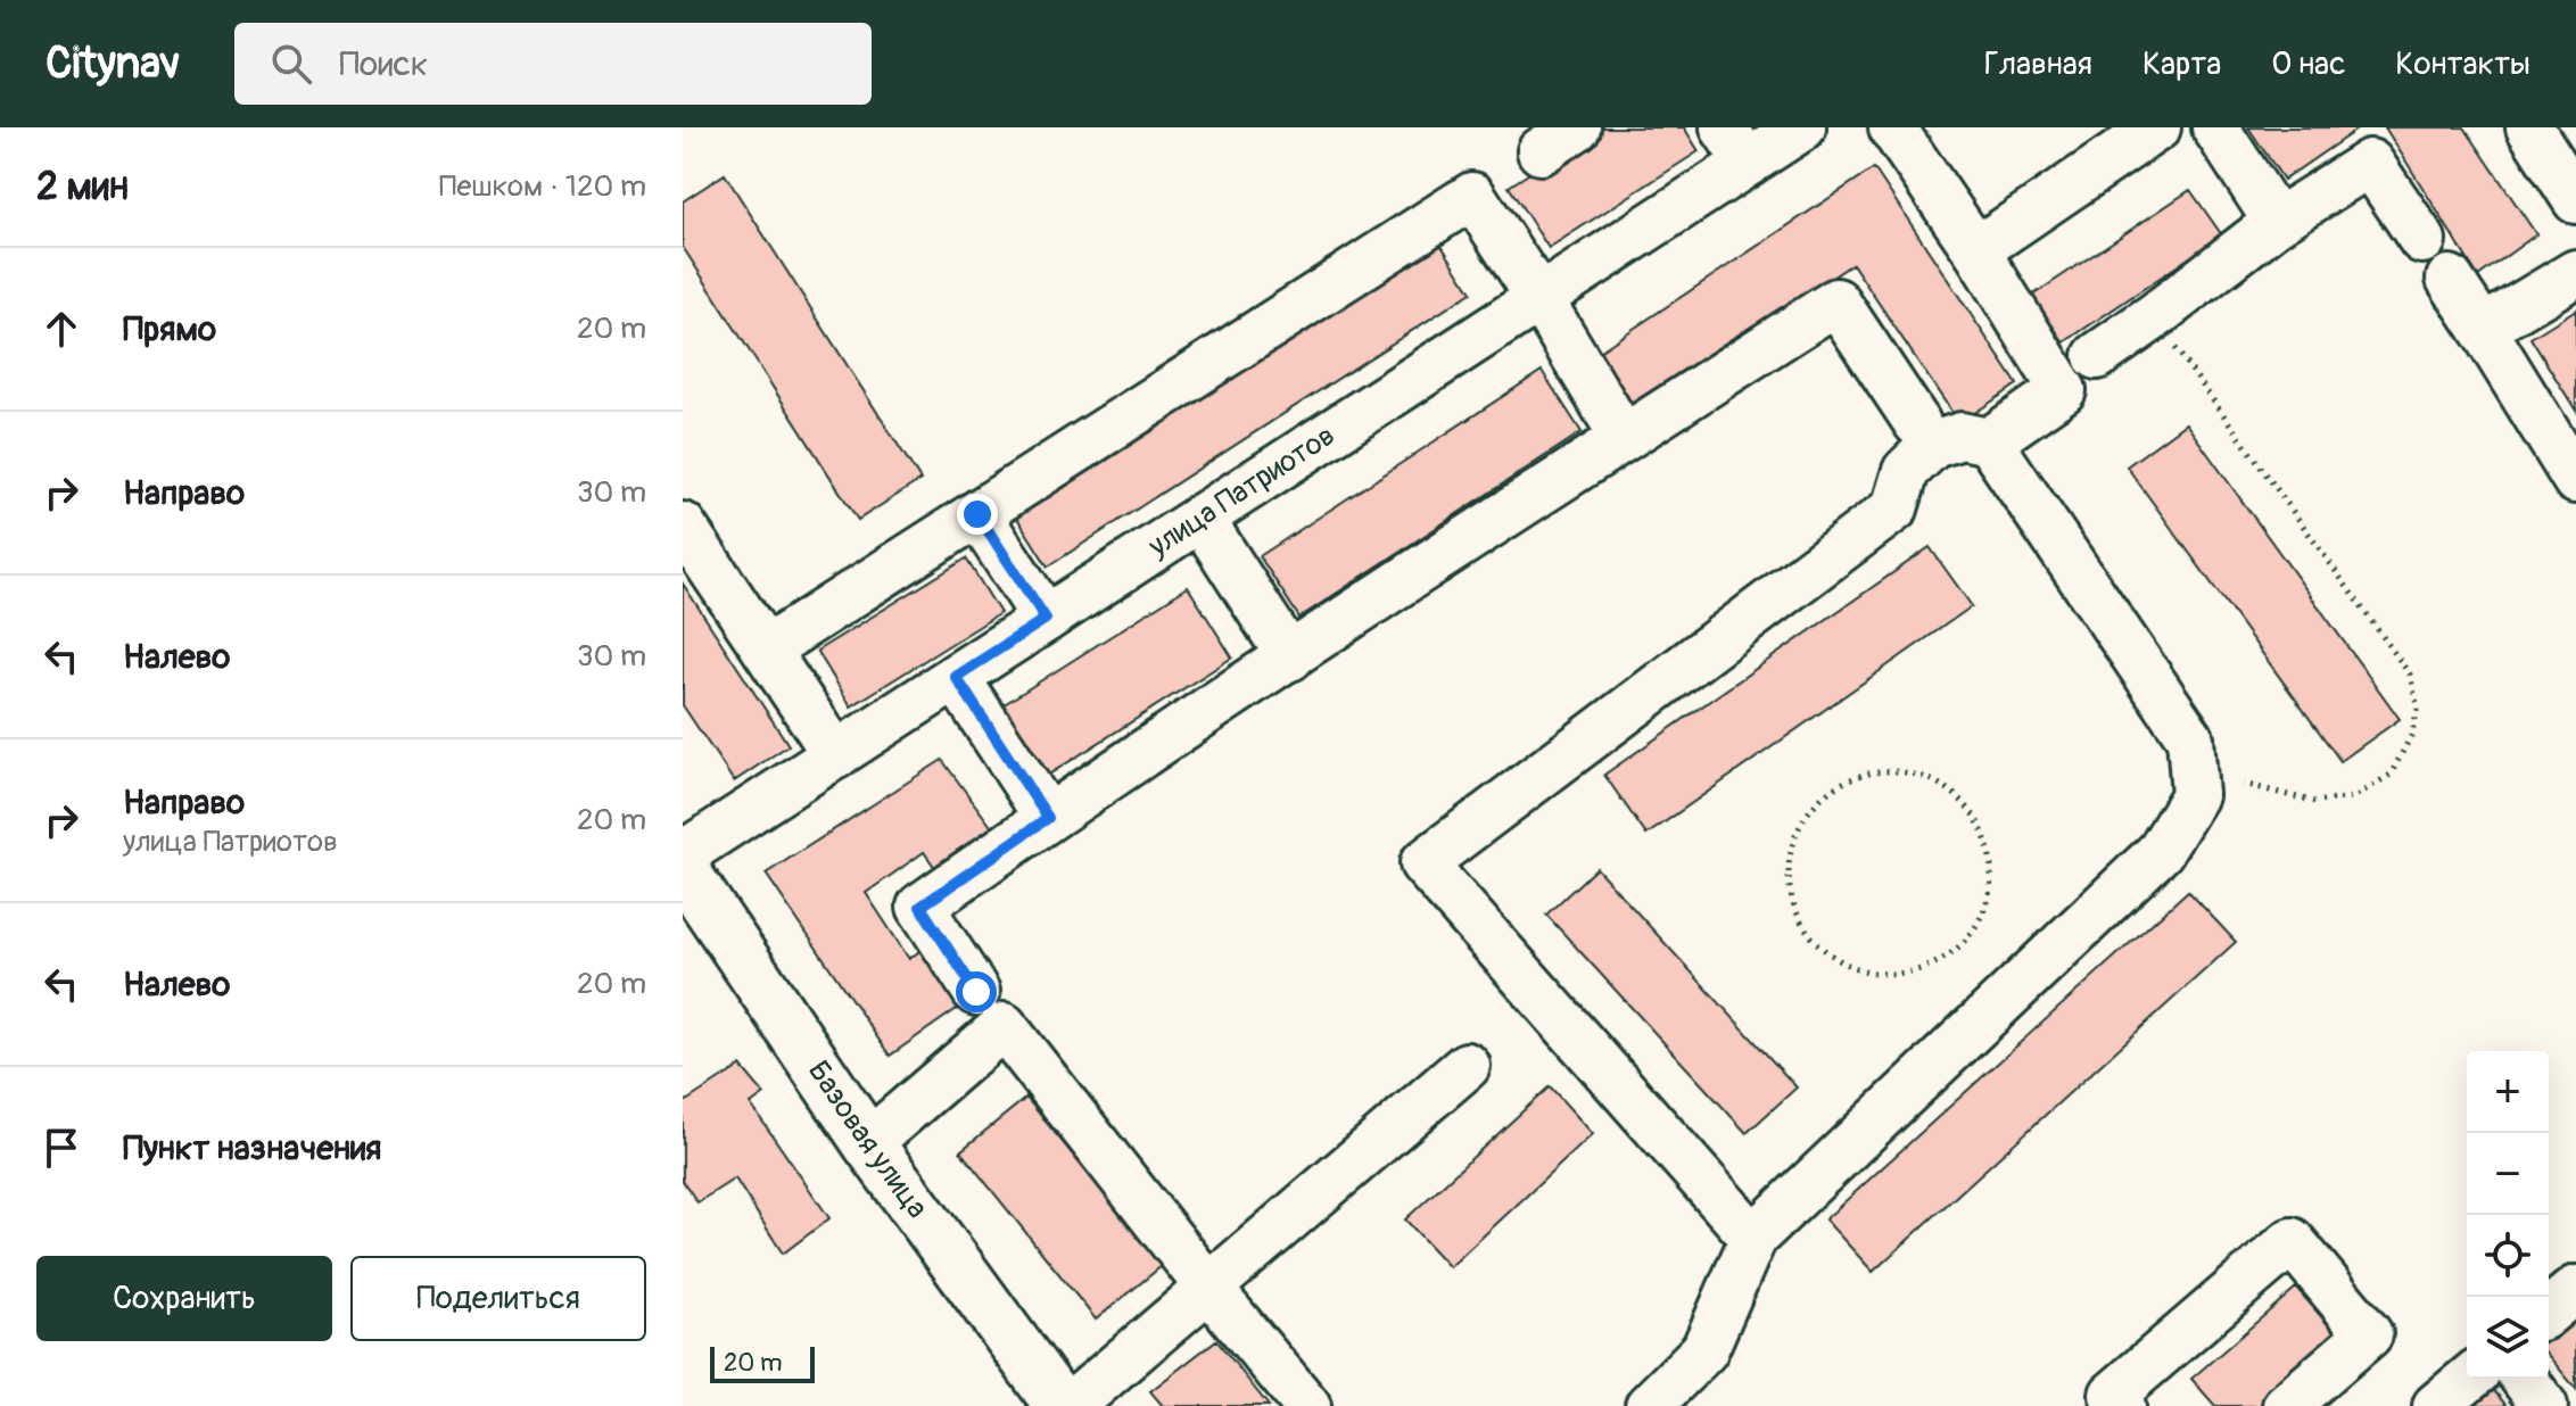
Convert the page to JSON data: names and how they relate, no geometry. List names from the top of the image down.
{
  "streets": {
    "main road": ["Базовая улица"],
    "street": ["улица Патриотов"]
  },
  "scale_bar": "20 m",
  "page": {
    "header": "Citynav",
    "search": "Поиск",
    "nav": [
      "Главная",
      "Карта",
      "О нас",
      "Контакты"
    ],
    "heading": ["2 мин", "Пешком · 120 m"],
    "list": [
      ["Прямо", "20 m"],
      ["Направо", "30 m"],
      ["Налево", "30 m"],
      ["Направо", "улица Патриотов", "20 m"],
      ["Налево", "20 m"],
      "Пункт назначения"
    ],
    "map_buttons": ["+", "−"],
    "buttons": ["Сохранить", "Поделиться"],
    "scale": "20 m"
  }
}
